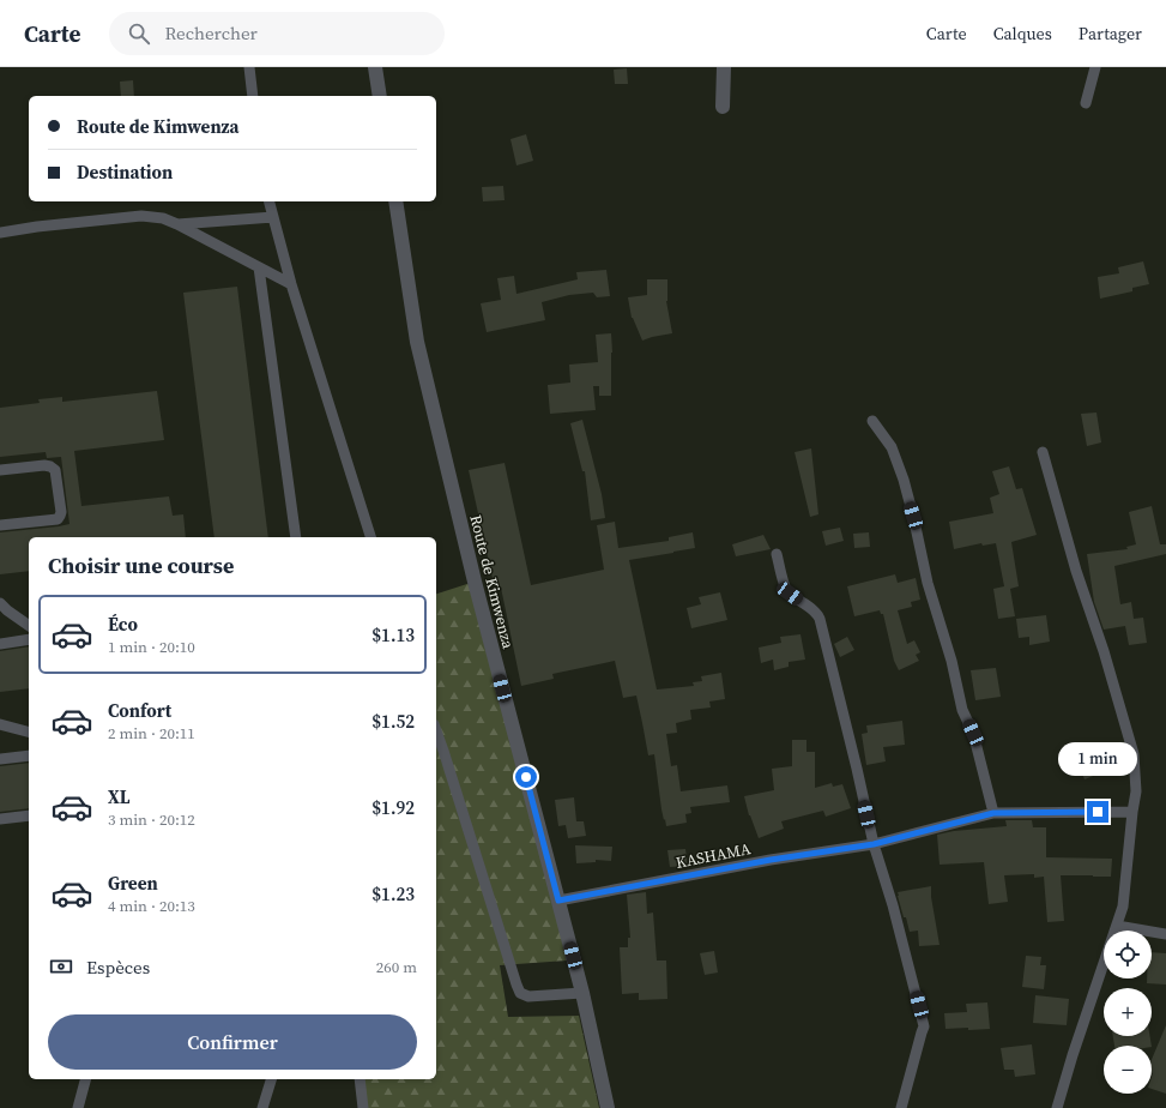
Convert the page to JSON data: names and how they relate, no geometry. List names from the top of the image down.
{
  "streets": {
    "street": ["Route de Kimwenza"],
    "lane": ["KASHAMA"]
  },
  "crossings": [
    ["Route de Kimwenza", "KASHAMA"]
  ],
  "page": {
    "header": "Carte",
    "search": "Rechercher",
    "nav": ["Carte", "Calques", "Partager"],
    "banner": ["Route de Kimwenza", "Destination"],
    "heading": "Choisir une course",
    "list": [
      {
        "name": "Éco",
        "note": "1 min · 20:10",
        "value": "$1.13"
      },
      {
        "name": "Confort",
        "note": "2 min · 20:11",
        "value": "$1.52"
      },
      {
        "name": "XL",
        "note": "3 min · 20:12",
        "value": "$1.92"
      },
      {
        "name": "Green",
        "note": "4 min · 20:13",
        "value": "$1.23"
      }
    ],
    "bubble": "1 min",
    "map_buttons": ["+", "−"],
    "pay": ["Espèces", "260 m"],
    "buttons": "Confirmer"
  }
}
